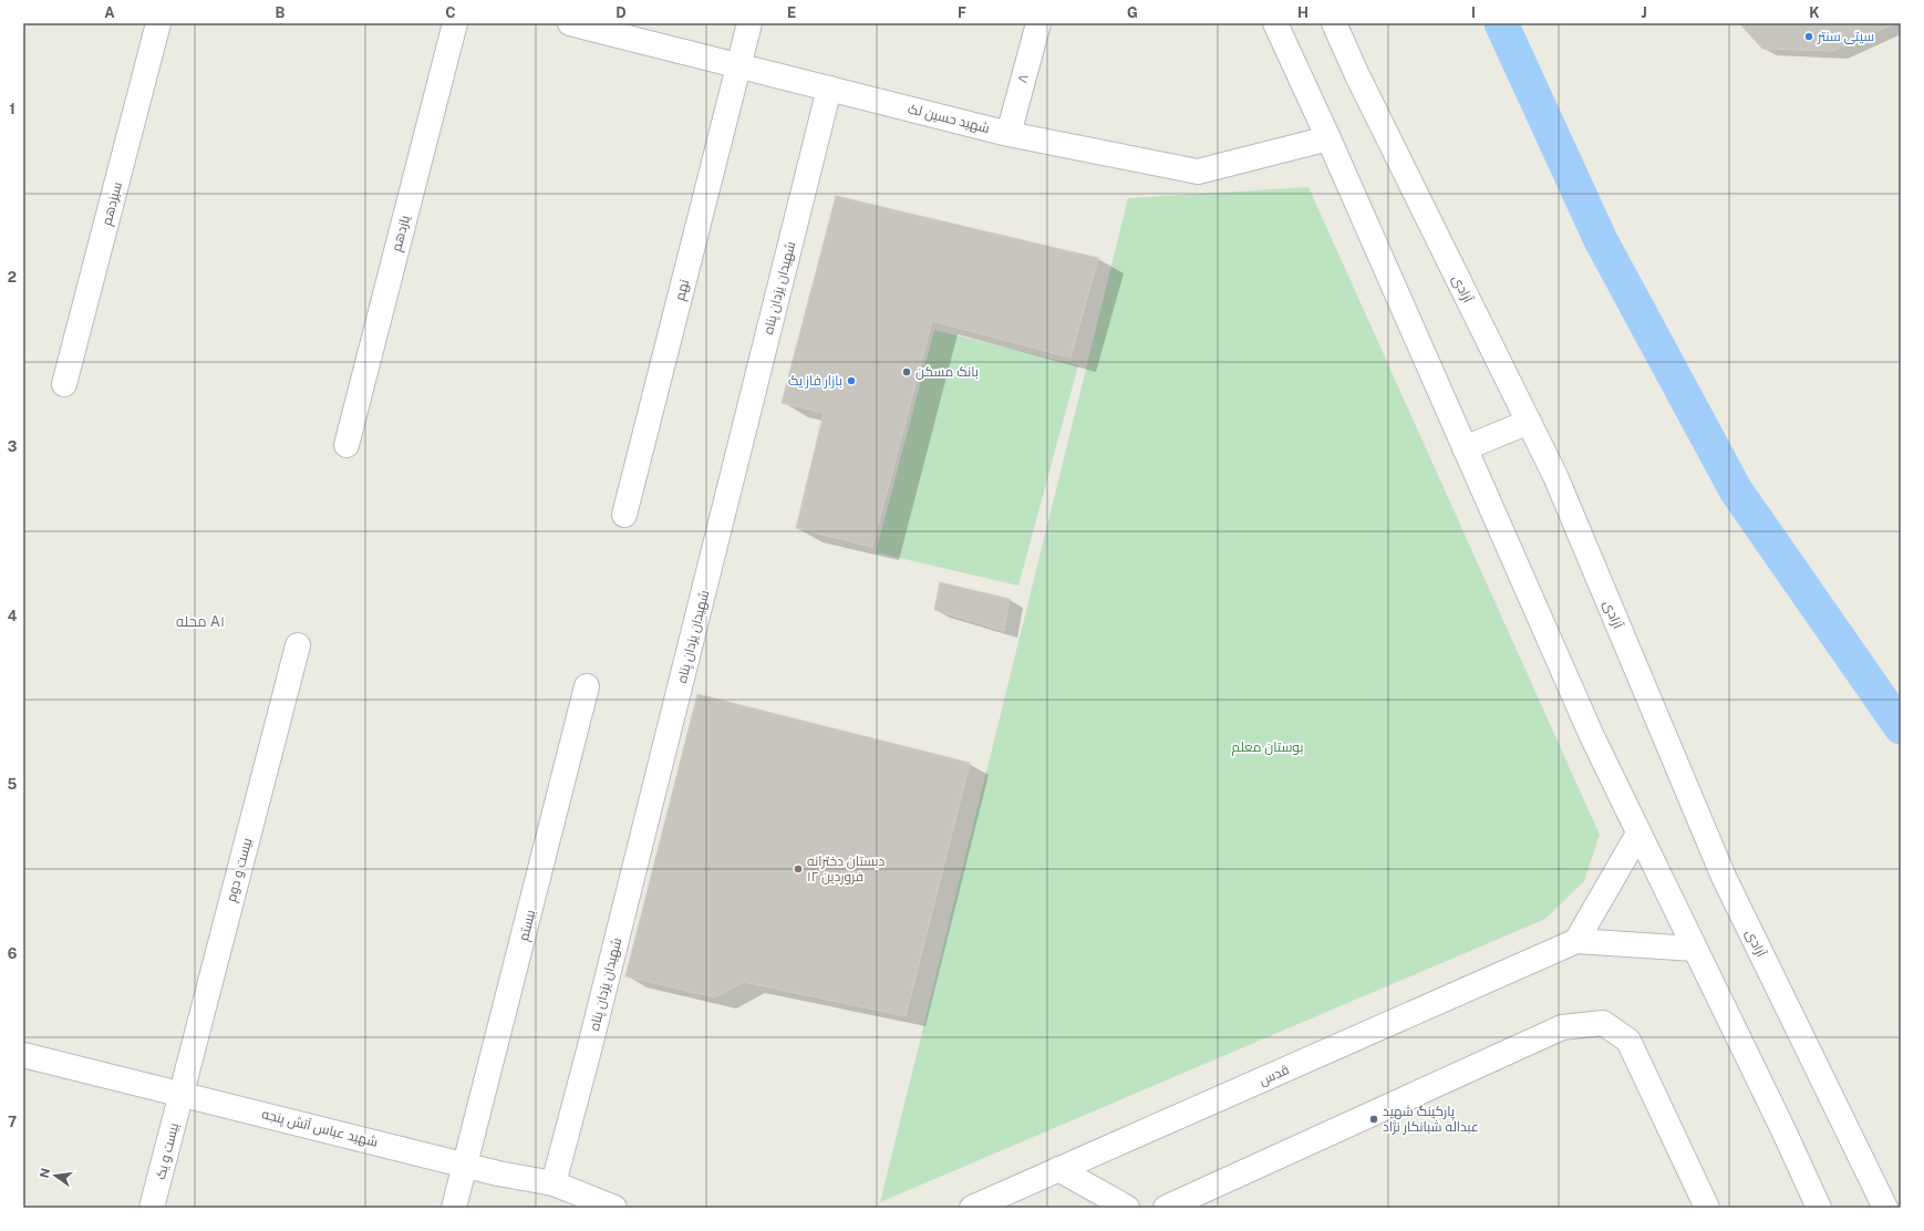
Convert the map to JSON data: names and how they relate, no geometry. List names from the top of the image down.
{
  "streets": {
    "street": [
      "۸",
      "شهید حسین لک",
      "سیزدهم",
      "یازدهم",
      "شهیدان یزدان پناه",
      "آزادی",
      "نهم",
      "بیست و دوم",
      "بیستم",
      "قدس",
      "شهید عباس آتش پنجه",
      "بیست و یک"
    ]
  },
  "crossings": [
    ["۸", "شهید حسین لک"],
    ["شهید حسین لک", "شهیدان یزدان پناه"],
    ["شهید حسین لک", "نهم"],
    ["شهیدان یزدان پناه", "شهید عباس آتش پنجه"],
    ["بیست و دوم", "شهید عباس آتش پنجه"],
    ["بیست و دوم", "بیست و یک"],
    ["بیستم", "شهید عباس آتش پنجه"],
    ["شهید عباس آتش پنجه", "بیست و یک"]
  ],
  "districts": ["محله A۱"],
  "parks": ["بوستان معلم"],
  "places": [
    "سیتی سنتر",
    "بانک مسکن",
    "بازار فاز یک",
    "دبستان دخترانه ۱۲ فروردین",
    "پارکینگ شهید عبداله شبانکار نژاد"
  ],
  "north": "left",
  "grid": {
    "columns": [
      "A",
      "B",
      "C",
      "D",
      "E",
      "F",
      "G",
      "H",
      "I",
      "J",
      "K"
    ],
    "rows": [
      "1",
      "2",
      "3",
      "4",
      "5",
      "6",
      "7"
    ]
  }
}
